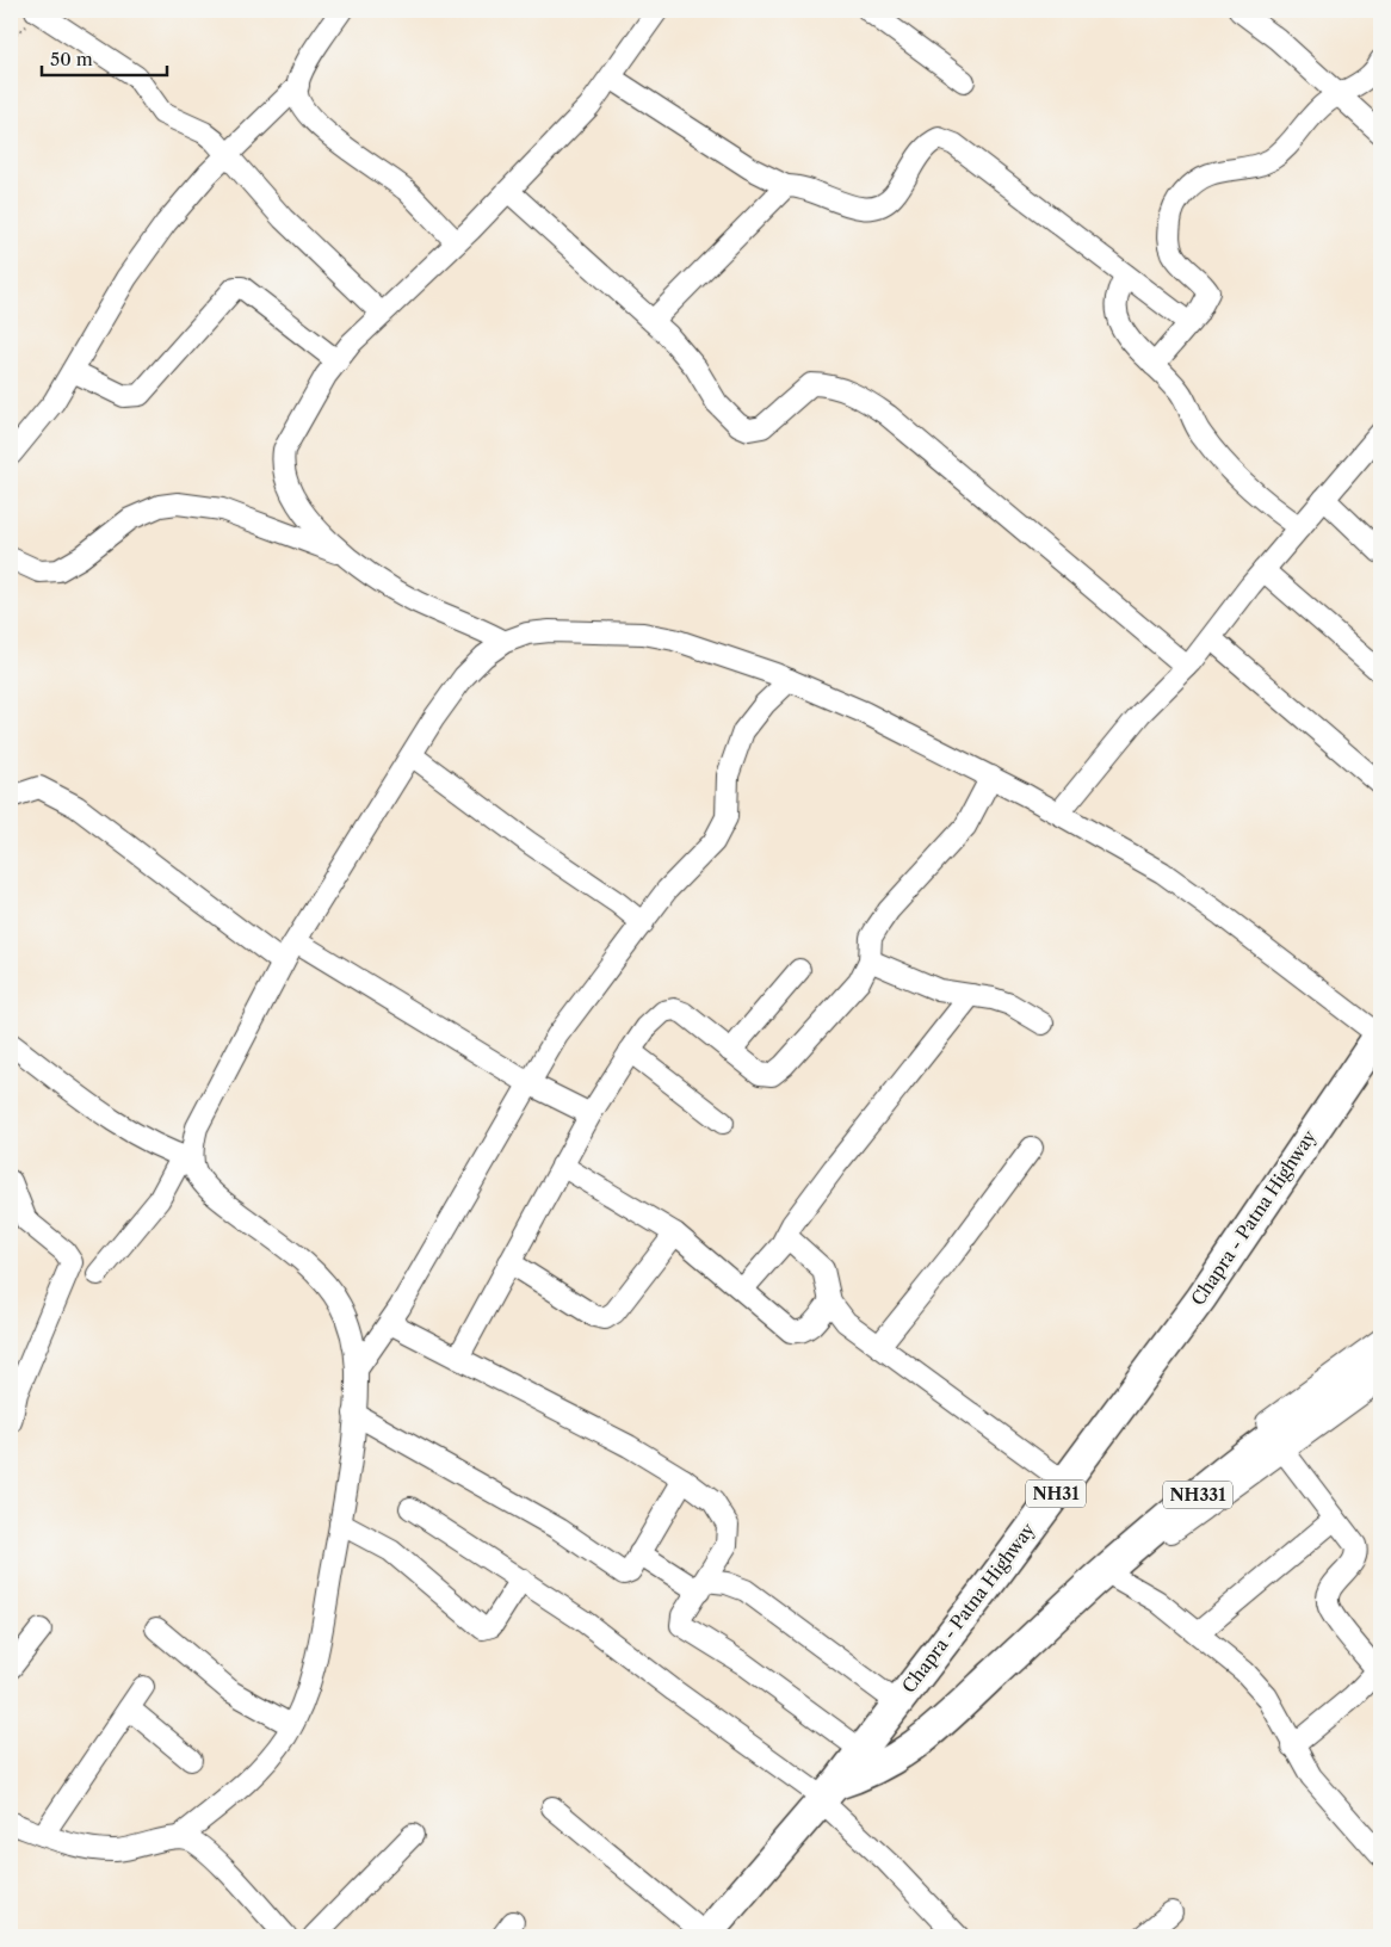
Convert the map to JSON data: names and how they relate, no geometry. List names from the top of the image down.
{
  "streets": {
    "highway": ["Chapra - Patna Highway", "NH31", "NH331"]
  },
  "crossings": [
    ["Chapra - Patna Highway", "NH331"]
  ],
  "scale_bar": "50 m"
}
